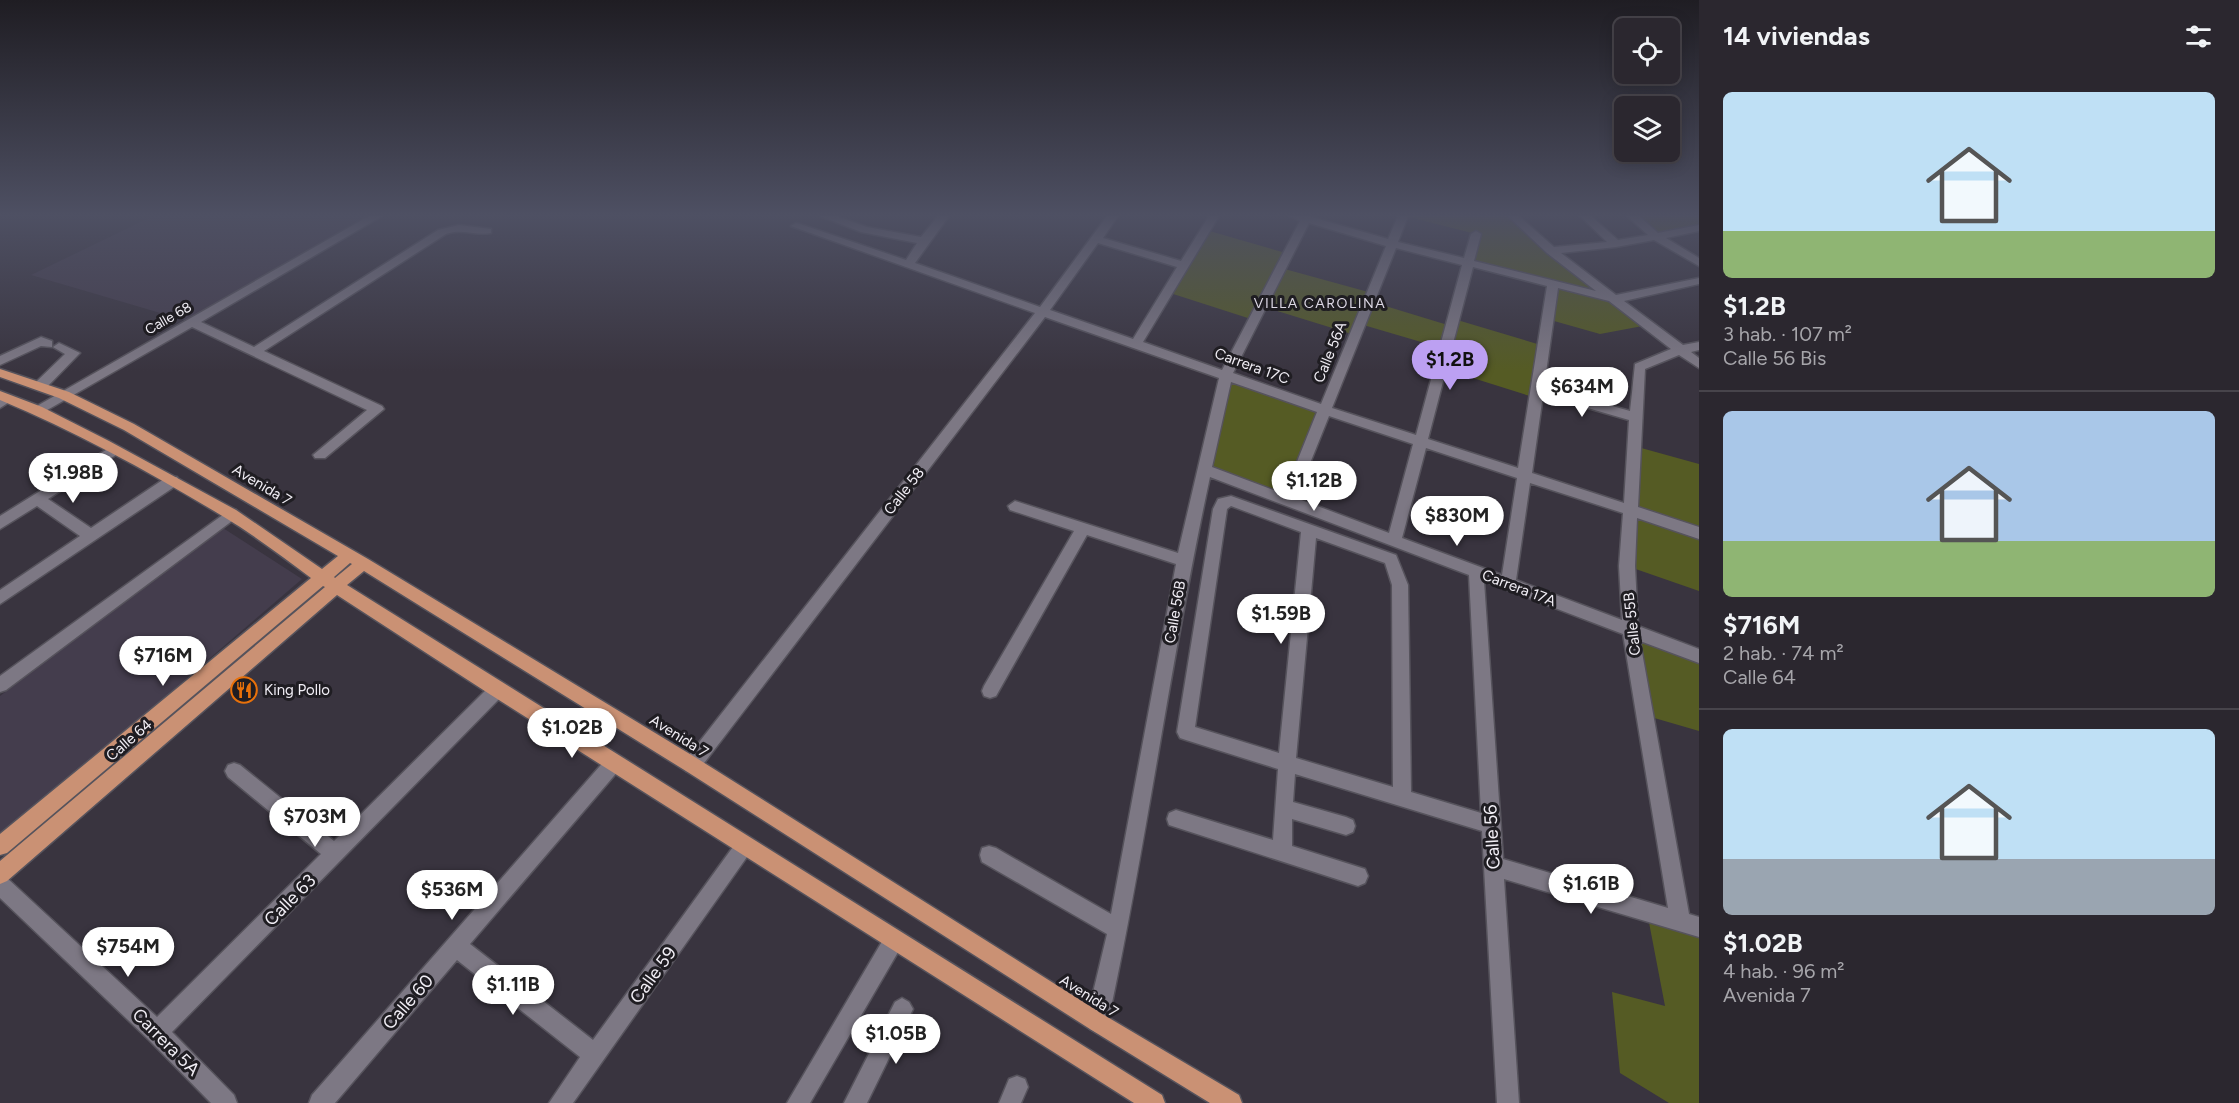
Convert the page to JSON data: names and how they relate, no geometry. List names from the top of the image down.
{
  "streets": {
    "main road": ["Avenida 7", "Calle 64"],
    "street": [
      "Calle 68",
      "Calle 56A",
      "Carrera 17C",
      "Calle 58",
      "Carrera 17A",
      "Calle 56B",
      "Calle 55B",
      "Calle 56",
      "Calle 63",
      "Calle 59",
      "Calle 60",
      "Carrera 5A"
    ]
  },
  "crossings": [
    ["Calle 68", "Avenida 7"],
    ["Calle 56A", "Carrera 17C"],
    ["Calle 56A", "Carrera 17A"],
    ["Carrera 17C", "Calle 58"],
    ["Carrera 17C", "Calle 56B"],
    ["Carrera 17C", "Calle 55B"],
    ["Avenida 7", "Calle 58"],
    ["Avenida 7", "Calle 56B"],
    ["Avenida 7", "Calle 64"],
    ["Carrera 17A", "Calle 56B"],
    ["Carrera 17A", "Calle 55B"],
    ["Carrera 17A", "Calle 56"],
    ["Calle 63", "Carrera 5A"]
  ],
  "districts": ["VILLA CAROLINA"],
  "places": {
    "restaurant": ["King Pollo"]
  },
  "page": {
    "heading": "14 viviendas",
    "list": [
      {
        "name": "$1.2B",
        "note": "3 hab. · 107 m² · Calle 56 Bis"
      },
      {
        "name": "$716M",
        "note": "2 hab. · 74 m² · Calle 64"
      },
      {
        "name": "$1.02B",
        "note": "4 hab. · 96 m² · Avenida 7"
      }
    ],
    "price": [
      "$1.2B",
      "$634M",
      "$1.98B",
      "$1.12B",
      "$830M",
      "$1.59B",
      "$716M",
      "$1.02B",
      "$703M",
      "$1.61B",
      "$536M",
      "$754M",
      "$1.11B",
      "$1.05B"
    ]
  }
}
